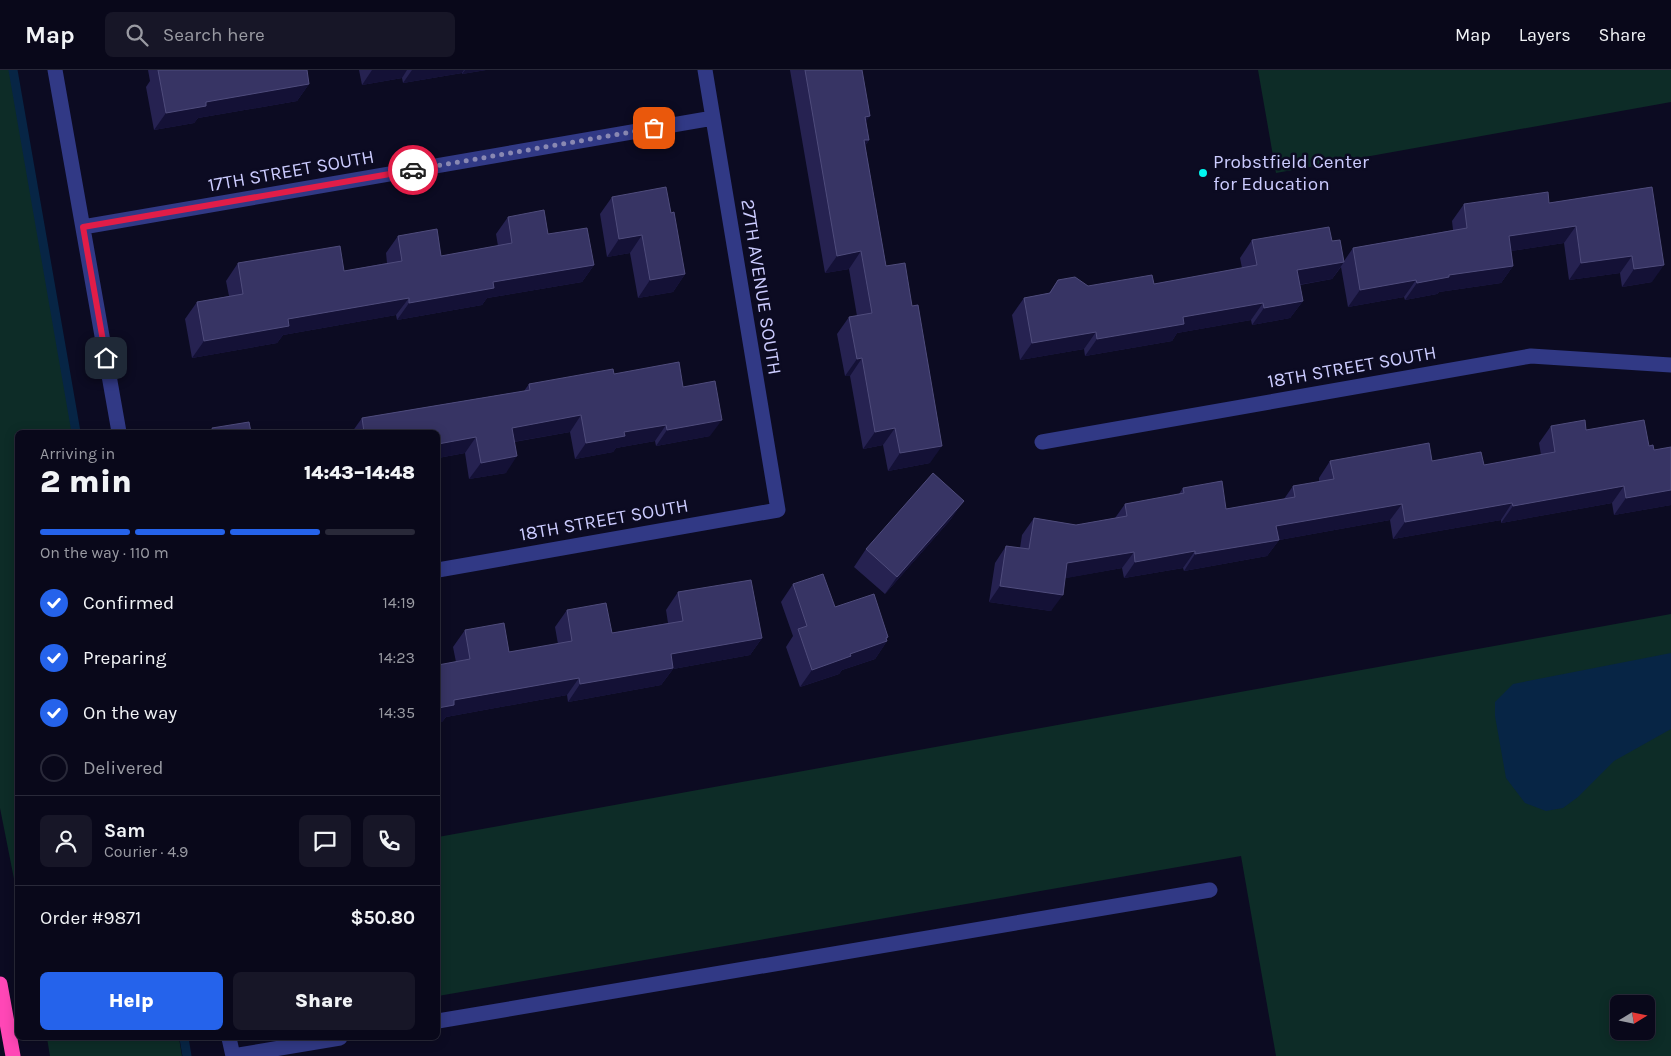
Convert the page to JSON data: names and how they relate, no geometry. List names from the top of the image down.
{
  "streets": {
    "street": ["17TH STREET SOUTH", "27TH AVENUE SOUTH", "18TH STREET SOUTH"]
  },
  "crossings": [
    ["17TH STREET SOUTH", "27TH AVENUE SOUTH"],
    ["27TH AVENUE SOUTH", "18TH STREET SOUTH"]
  ],
  "places": ["Probstfield Center for Education"],
  "north": "right",
  "page": {
    "header": "Map",
    "search": "Search here",
    "nav": ["Map", "Layers", "Share"],
    "heading": ["2 min", "Arriving in", "14:43–14:48"],
    "panel": [
      "Sam",
      "Courier · 4.9",
      "Order #9871",
      "$50.80"
    ],
    "bar": "On the way · 110 m",
    "list": [
      ["Confirmed", "14:19"],
      ["Preparing", "14:23"],
      ["On the way", "14:35"],
      "Delivered"
    ],
    "buttons": ["Help", "Share"]
  }
}
